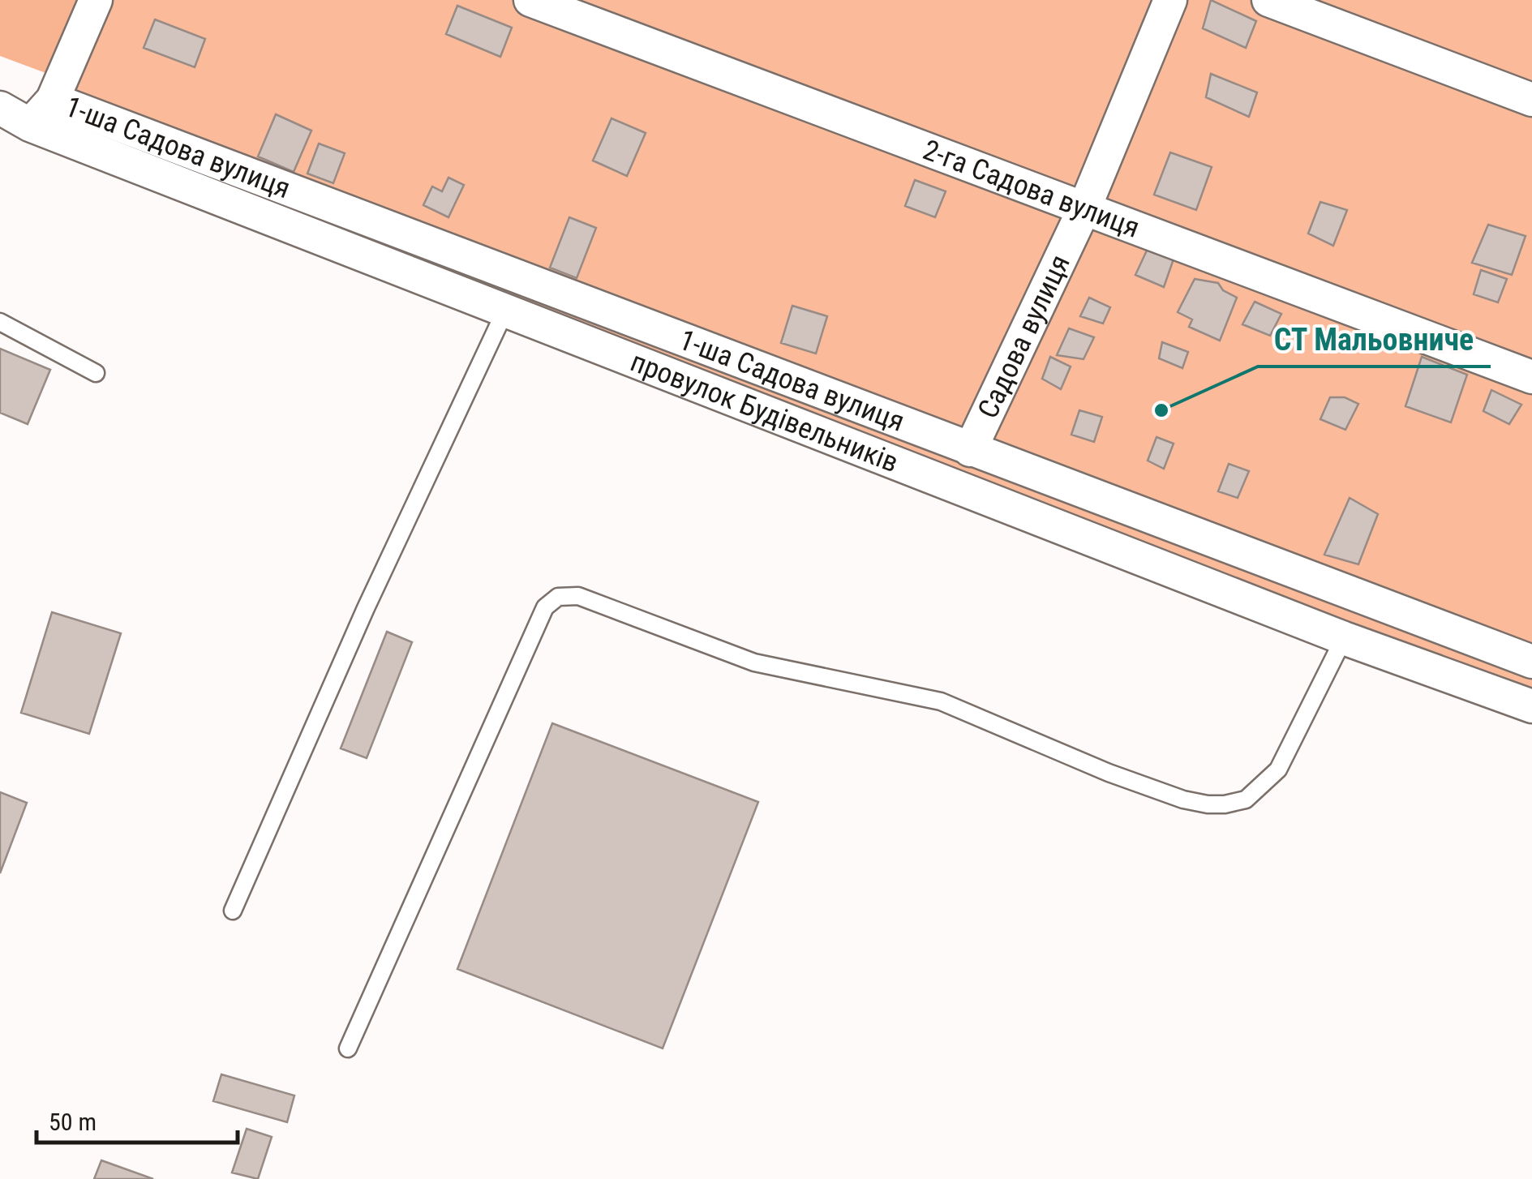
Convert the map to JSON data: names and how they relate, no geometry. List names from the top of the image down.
{
  "streets": {
    "street": [
      "1-ша Садова вулиця",
      "2-га Садова вулиця",
      "Садова вулиця",
      "провулок Будівельників"
    ]
  },
  "crossings": [
    ["1-ша Садова вулиця", "Садова вулиця"],
    ["2-га Садова вулиця", "Садова вулиця"]
  ],
  "places": ["СТ Мальовниче"],
  "scale_bar": "50 m"
}
